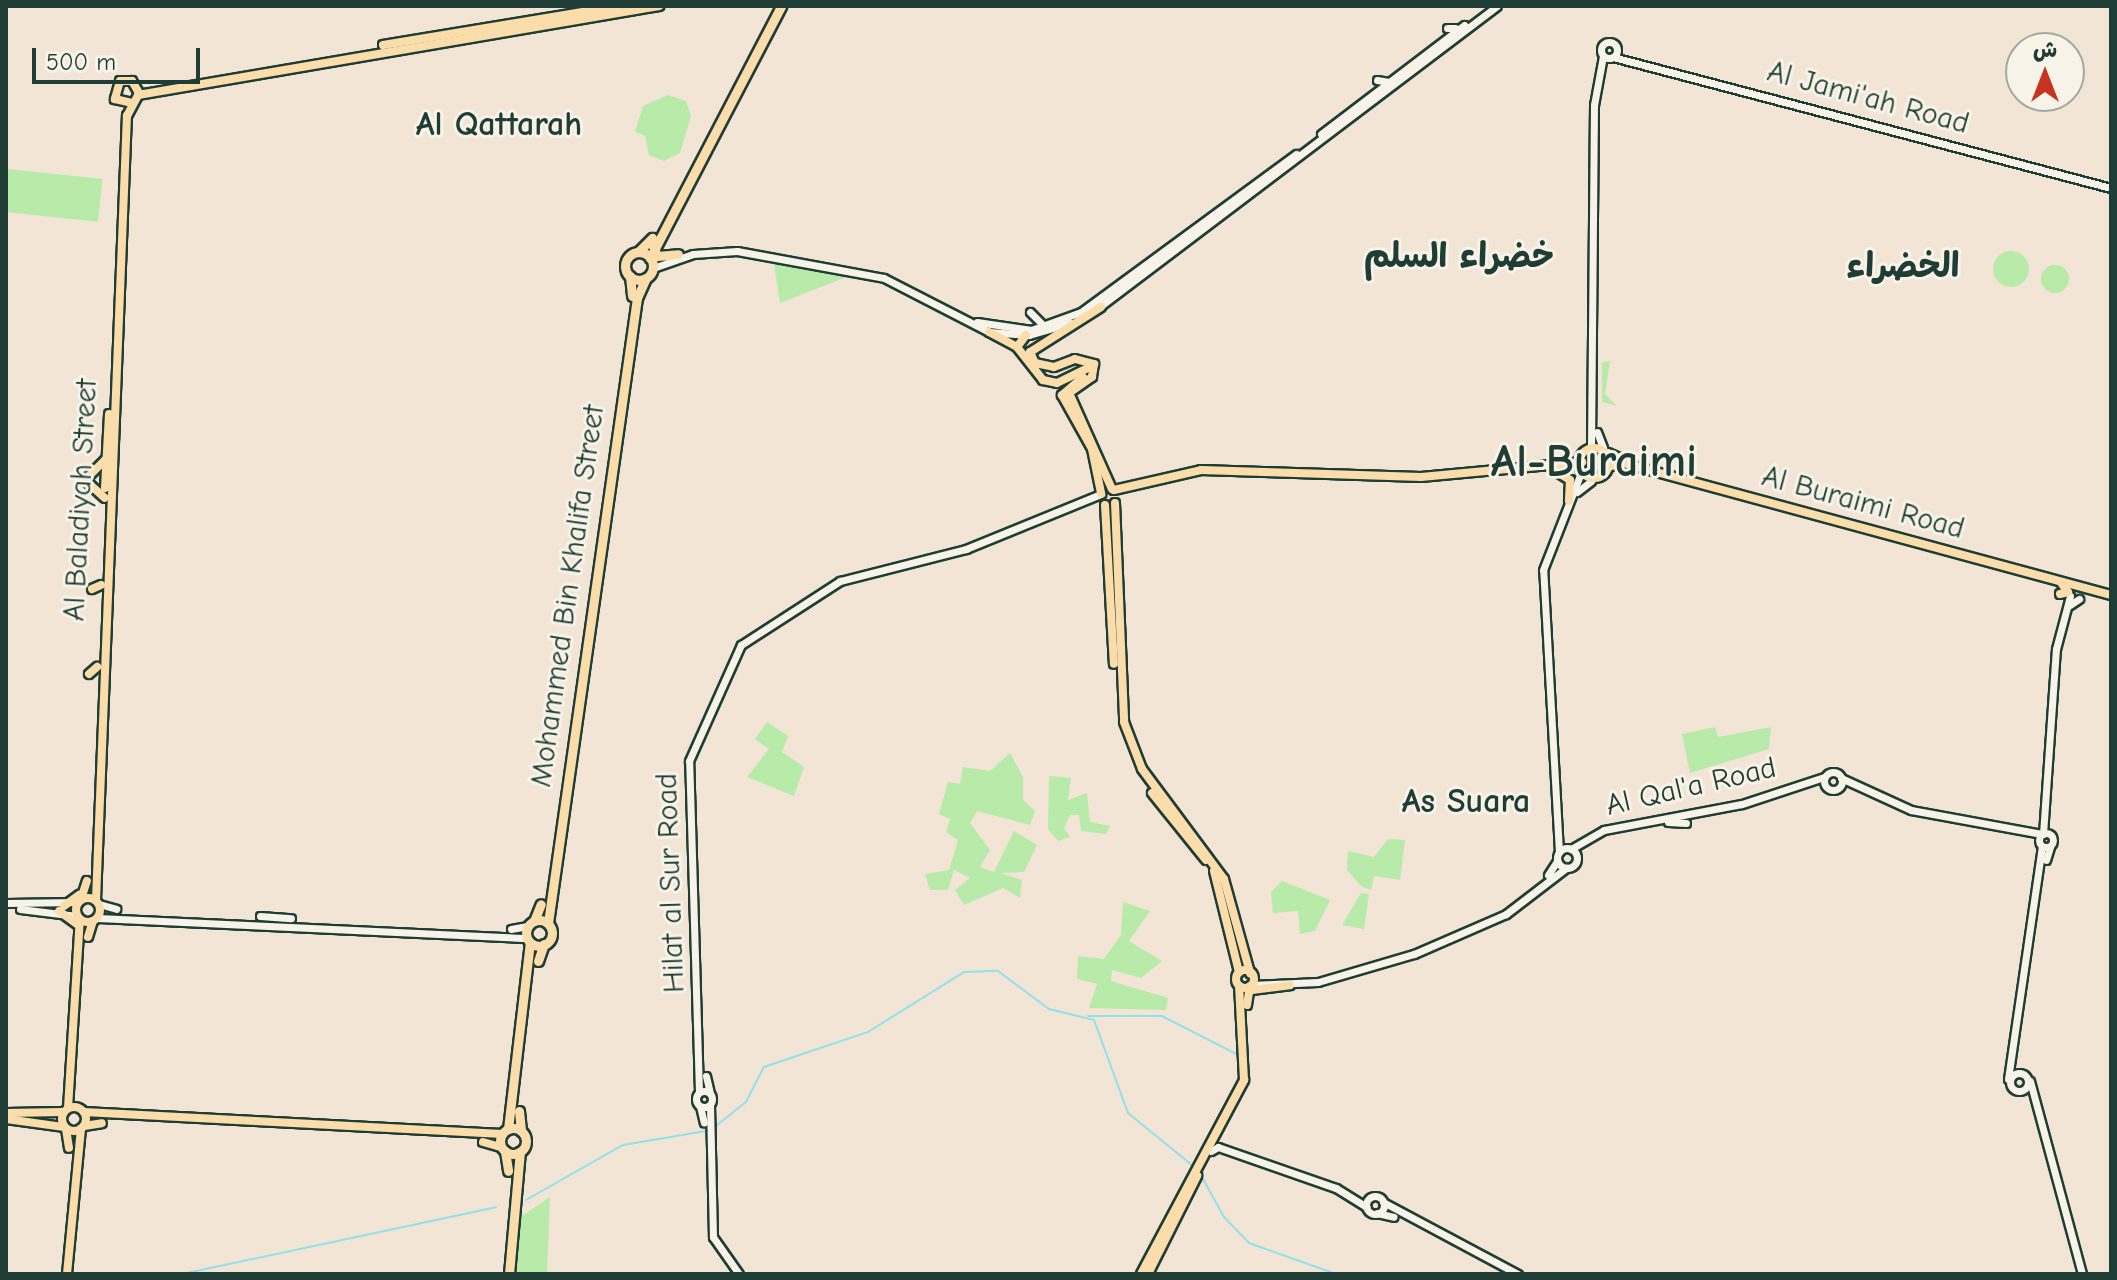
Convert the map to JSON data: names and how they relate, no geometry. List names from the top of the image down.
{
  "streets": {
    "highway": ["Mohammed Bin Khalifa Street"],
    "main road": [
      "Al Jami'ah Road",
      "Al Baladiyah Street",
      "Al Buraimi Road",
      "Al Qal'a Road",
      "Hilat al Sur Road"
    ]
  },
  "districts": [
    "Al Qattarah",
    "خضراء السلم",
    "الخضراء",
    "Al-Buraimi",
    "As Suara"
  ],
  "scale_bar": "500 m",
  "north": "top"
}
